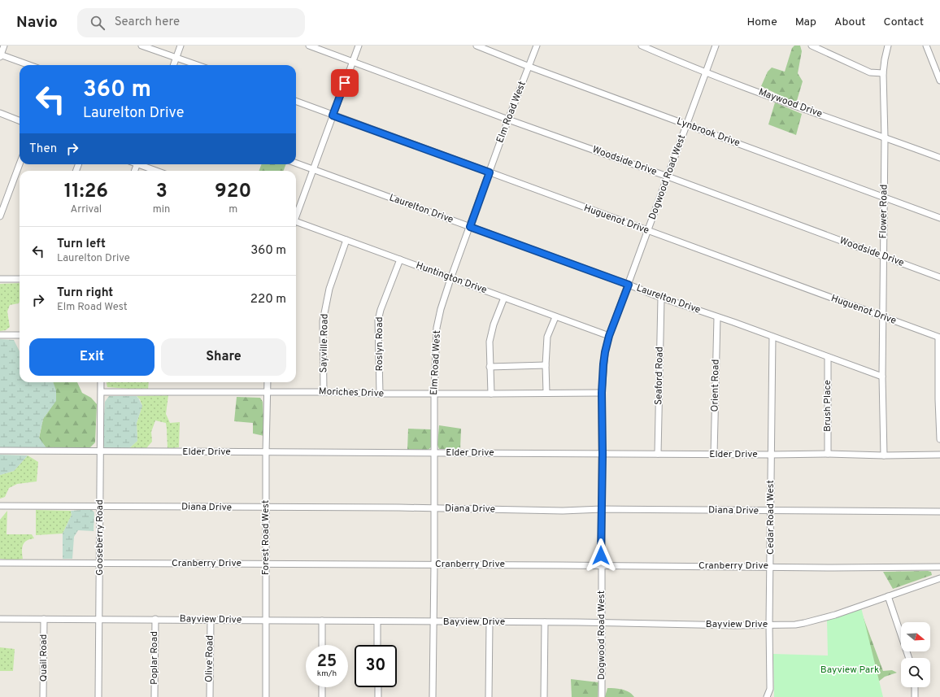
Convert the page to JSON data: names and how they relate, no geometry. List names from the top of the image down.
{
  "streets": {
    "street": [
      "Maywood Drive",
      "Elm Road West",
      "Lynbrook Drive",
      "Woodside Drive",
      "Dogwood Road West",
      "Laurelton Drive",
      "Flower Road",
      "Huguenot Drive",
      "Huntington Drive",
      "Sayville Road",
      "Roslyn Road",
      "Seaford Road",
      "Orient Road",
      "Moriches Drive",
      "Brush Place",
      "Elder Drive",
      "Diana Drive",
      "Cedar Road West",
      "Gooseberry Road",
      "Forest Road West",
      "Cranberry Drive",
      "Bayview Drive",
      "Quail Road",
      "Poplar Road",
      "Olive Road"
    ]
  },
  "crossings": [
    ["Maywood Drive", "Dogwood Road West"],
    ["Maywood Drive", "Flower Road"],
    ["Elm Road West", "Lynbrook Drive"],
    ["Elm Road West", "Woodside Drive"],
    ["Elm Road West", "Laurelton Drive"],
    ["Elm Road West", "Huguenot Drive"],
    ["Elm Road West", "Huntington Drive"],
    ["Elm Road West", "Moriches Drive"],
    ["Elm Road West", "Elder Drive"],
    ["Elm Road West", "Diana Drive"],
    ["Elm Road West", "Cranberry Drive"],
    ["Elm Road West", "Bayview Drive"],
    ["Lynbrook Drive", "Dogwood Road West"],
    ["Lynbrook Drive", "Flower Road"],
    ["Woodside Drive", "Dogwood Road West"],
    ["Woodside Drive", "Flower Road"],
    ["Dogwood Road West", "Laurelton Drive"],
    ["Dogwood Road West", "Huguenot Drive"],
    ["Dogwood Road West", "Huntington Drive"],
    ["Dogwood Road West", "Moriches Drive"],
    ["Dogwood Road West", "Elder Drive"],
    ["Dogwood Road West", "Diana Drive"],
    ["Dogwood Road West", "Cranberry Drive"],
    ["Dogwood Road West", "Bayview Drive"],
    ["Laurelton Drive", "Flower Road"],
    ["Laurelton Drive", "Seaford Road"],
    ["Laurelton Drive", "Orient Road"],
    ["Laurelton Drive", "Brush Place"],
    ["Laurelton Drive", "Cedar Road West"],
    ["Flower Road", "Huguenot Drive"],
    ["Flower Road", "Elder Drive"],
    ["Huntington Drive", "Sayville Road"],
    ["Huntington Drive", "Roslyn Road"],
    ["Sayville Road", "Moriches Drive"],
    ["Roslyn Road", "Moriches Drive"],
    ["Seaford Road", "Elder Drive"],
    ["Orient Road", "Elder Drive"],
    ["Moriches Drive", "Gooseberry Road"],
    ["Moriches Drive", "Forest Road West"],
    ["Brush Place", "Elder Drive"],
    ["Elder Drive", "Cedar Road West"],
    ["Elder Drive", "Gooseberry Road"],
    ["Elder Drive", "Forest Road West"],
    ["Diana Drive", "Cedar Road West"],
    ["Diana Drive", "Gooseberry Road"],
    ["Diana Drive", "Forest Road West"],
    ["Cedar Road West", "Cranberry Drive"],
    ["Cedar Road West", "Bayview Drive"],
    ["Gooseberry Road", "Cranberry Drive"],
    ["Gooseberry Road", "Bayview Drive"],
    ["Forest Road West", "Cranberry Drive"],
    ["Forest Road West", "Bayview Drive"],
    ["Bayview Drive", "Quail Road"],
    ["Bayview Drive", "Poplar Road"],
    ["Bayview Drive", "Olive Road"]
  ],
  "parks": ["Bayview Park"],
  "north": "right",
  "page": {
    "header": "Navio",
    "search": "Search here",
    "nav": [
      "Home",
      "Map",
      "About",
      "Contact"
    ],
    "turn": ["360 m", "Laurelton Drive"],
    "then": "Then",
    "eta": [
      "11:26",
      "Arrival",
      "3",
      "min",
      "920",
      "m"
    ],
    "list": [
      {
        "name": "Turn left",
        "note": "Laurelton Drive",
        "value": "360 m"
      },
      {
        "name": "Turn right",
        "note": "Elm Road West",
        "value": "220 m"
      }
    ],
    "buttons": ["Exit", "Share"],
    "speed": "25 km/h",
    "limit": "30"
  }
}
